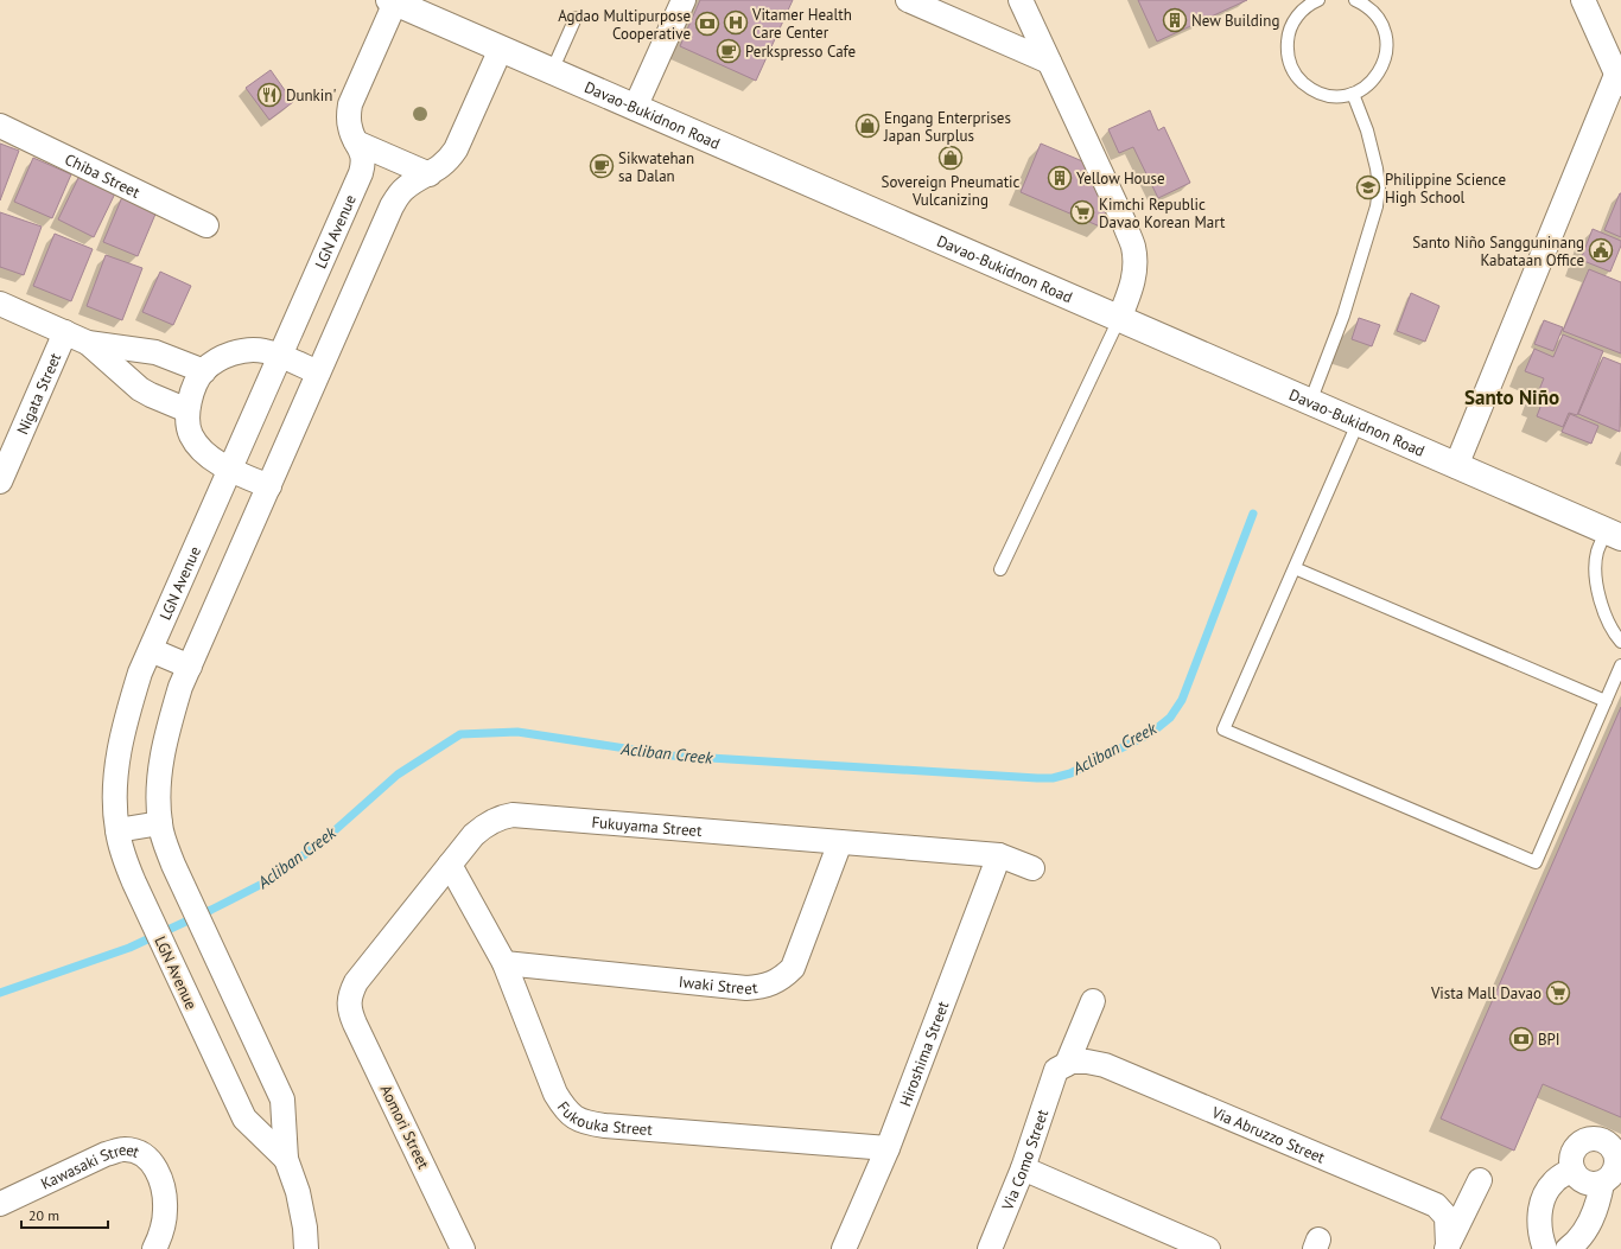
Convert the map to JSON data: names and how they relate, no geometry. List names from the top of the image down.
{
  "streets": {
    "highway": ["Davao-Bukidnon Road"],
    "street": [
      "Chiba Street",
      "LGN Avenue",
      "Nigata Street",
      "Fukuyama Street",
      "Iwaki Street",
      "Hiroshima Street",
      "Fukouka Street",
      "Aomori Street",
      "Via Abruzzo Street",
      "Via Como Street",
      "Kawasaki Street"
    ]
  },
  "crossings": [
    ["Davao-Bukidnon Road", "LGN Avenue"],
    ["Fukuyama Street", "Iwaki Street"],
    ["Fukuyama Street", "Hiroshima Street"],
    ["Fukuyama Street", "Fukouka Street"],
    ["Fukuyama Street", "Aomori Street"],
    ["Iwaki Street", "Fukouka Street"],
    ["Hiroshima Street", "Fukouka Street"],
    ["Via Abruzzo Street", "Via Como Street"]
  ],
  "districts": ["Santo Niño"],
  "water": ["Acliban Creek"],
  "places": {
    "building": ["New Building", "Yellow House"],
    "hospital": ["Vitamer Health Care Center"],
    "bank": ["Agdao Multipurpose Cooperative", "BPI"],
    "cafe": ["Perkspresso Cafe", "Sikwatehan sa Dalan"],
    "restaurant": ["Dunkin'"],
    "shop": ["Engang Enterprises Japan Surplus", "Sovereign Pneumatic Vulcanizing"],
    "school or university": ["Philippine Science High School"],
    "supermarket": ["Kimchi Republic Davao Korean Mart", "Vista Mall Davao"],
    "public building": ["Santo Niño Sangguninang Kabataan Office"]
  },
  "scale_bar": "20 m"
}
